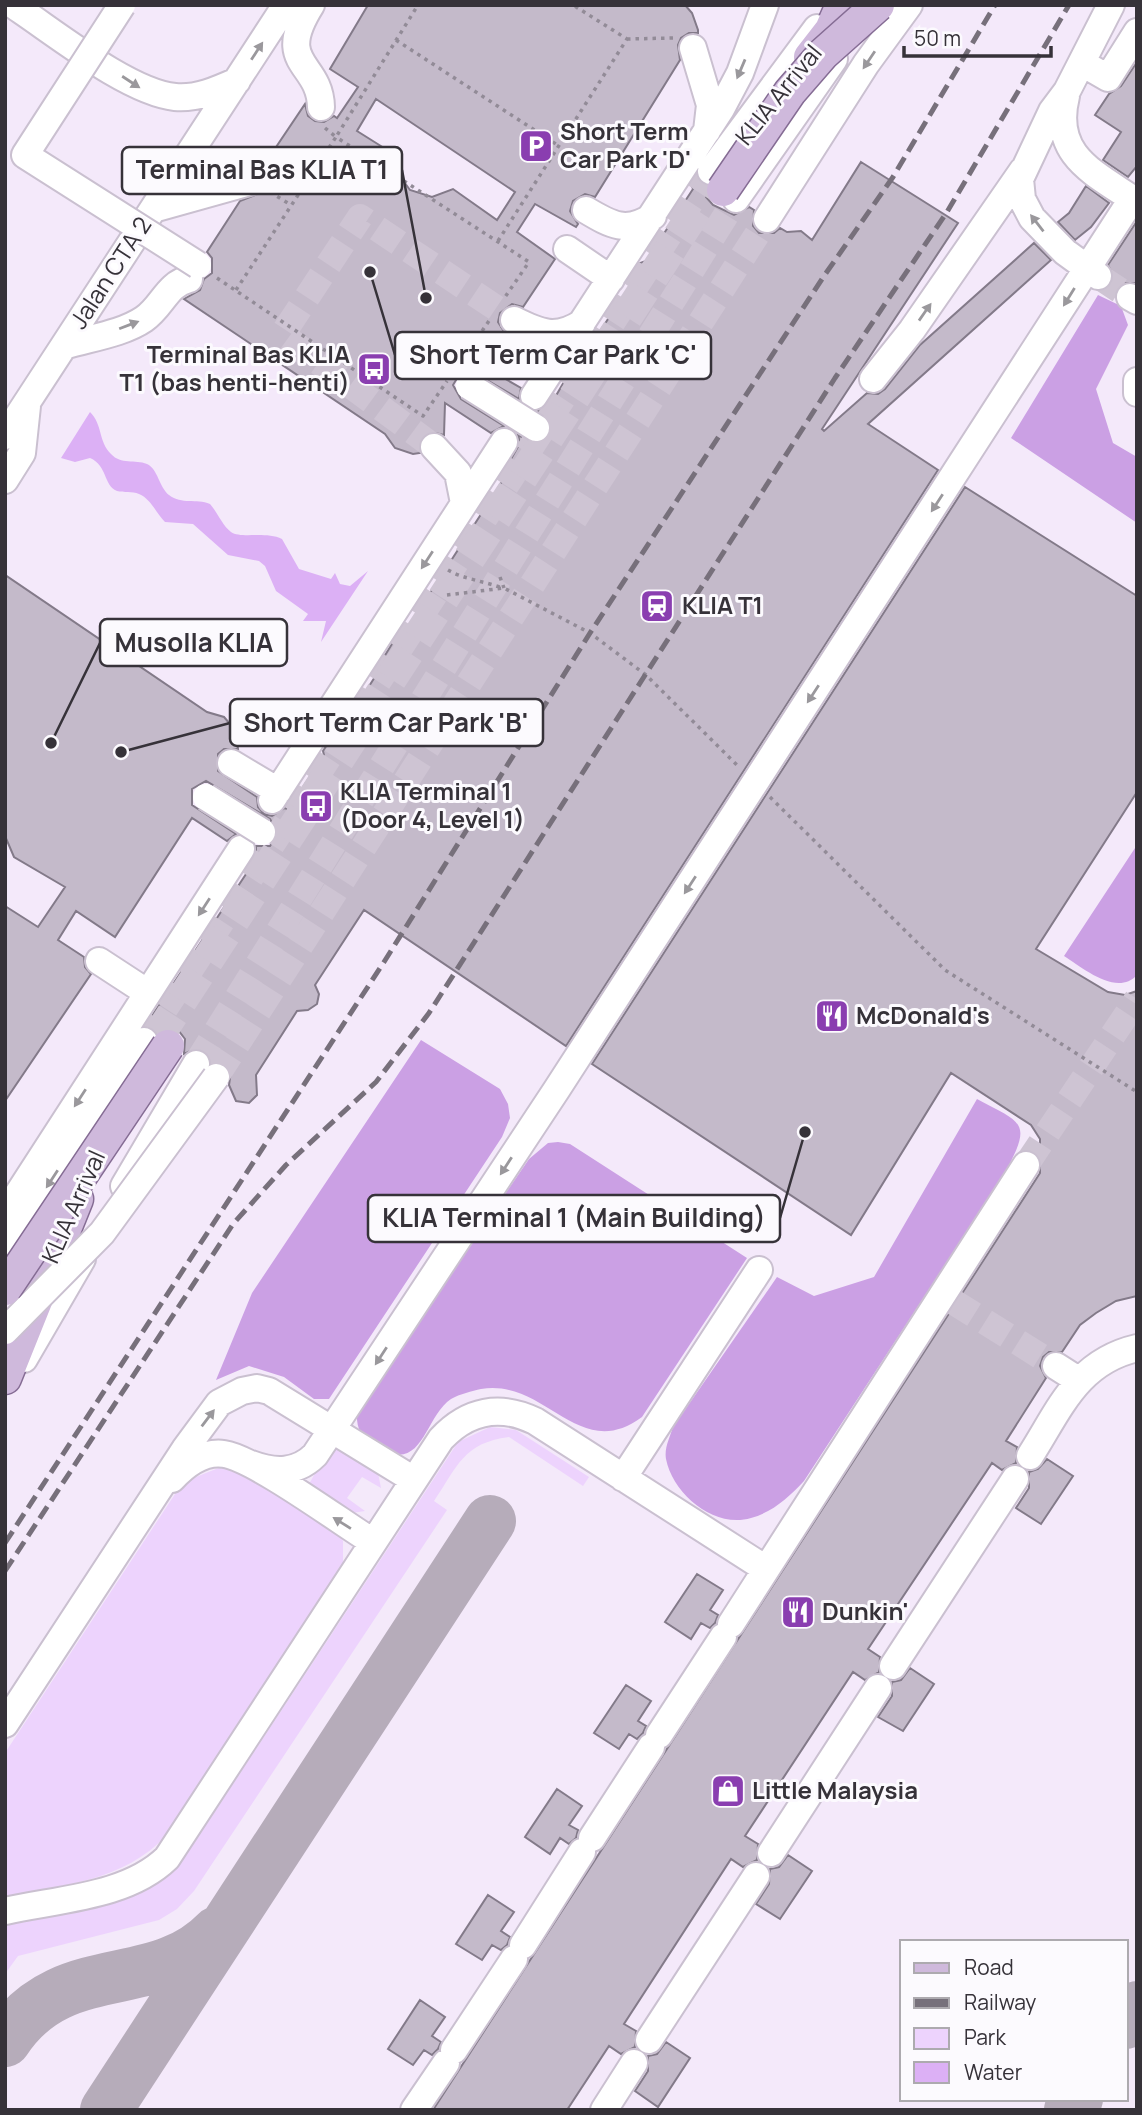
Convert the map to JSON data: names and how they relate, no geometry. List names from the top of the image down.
{
  "streets": {
    "main road": ["KLIA Arrival"],
    "street": ["Jalan CTA 2"]
  },
  "places": {
    "parking": ["Short Term Car Park 'D'"],
    "other": [
      "Short Term Car Park 'C'",
      "Terminal Bas KLIA T1",
      "Musolla KLIA",
      "Short Term Car Park 'B'",
      "KLIA Terminal 1 (Main Building)"
    ],
    "bus stop": ["Terminal Bas KLIA T1 (bas henti-henti)", "KLIA Terminal 1 (Door 4, Level 1)"],
    "station": ["KLIA T1"],
    "restaurant": ["McDonald's", "Dunkin'"],
    "shop": ["Little Malaysia"]
  },
  "legend": [
    "Road",
    "Railway",
    "Park",
    "Water"
  ],
  "scale_bar": "50 m"
}
